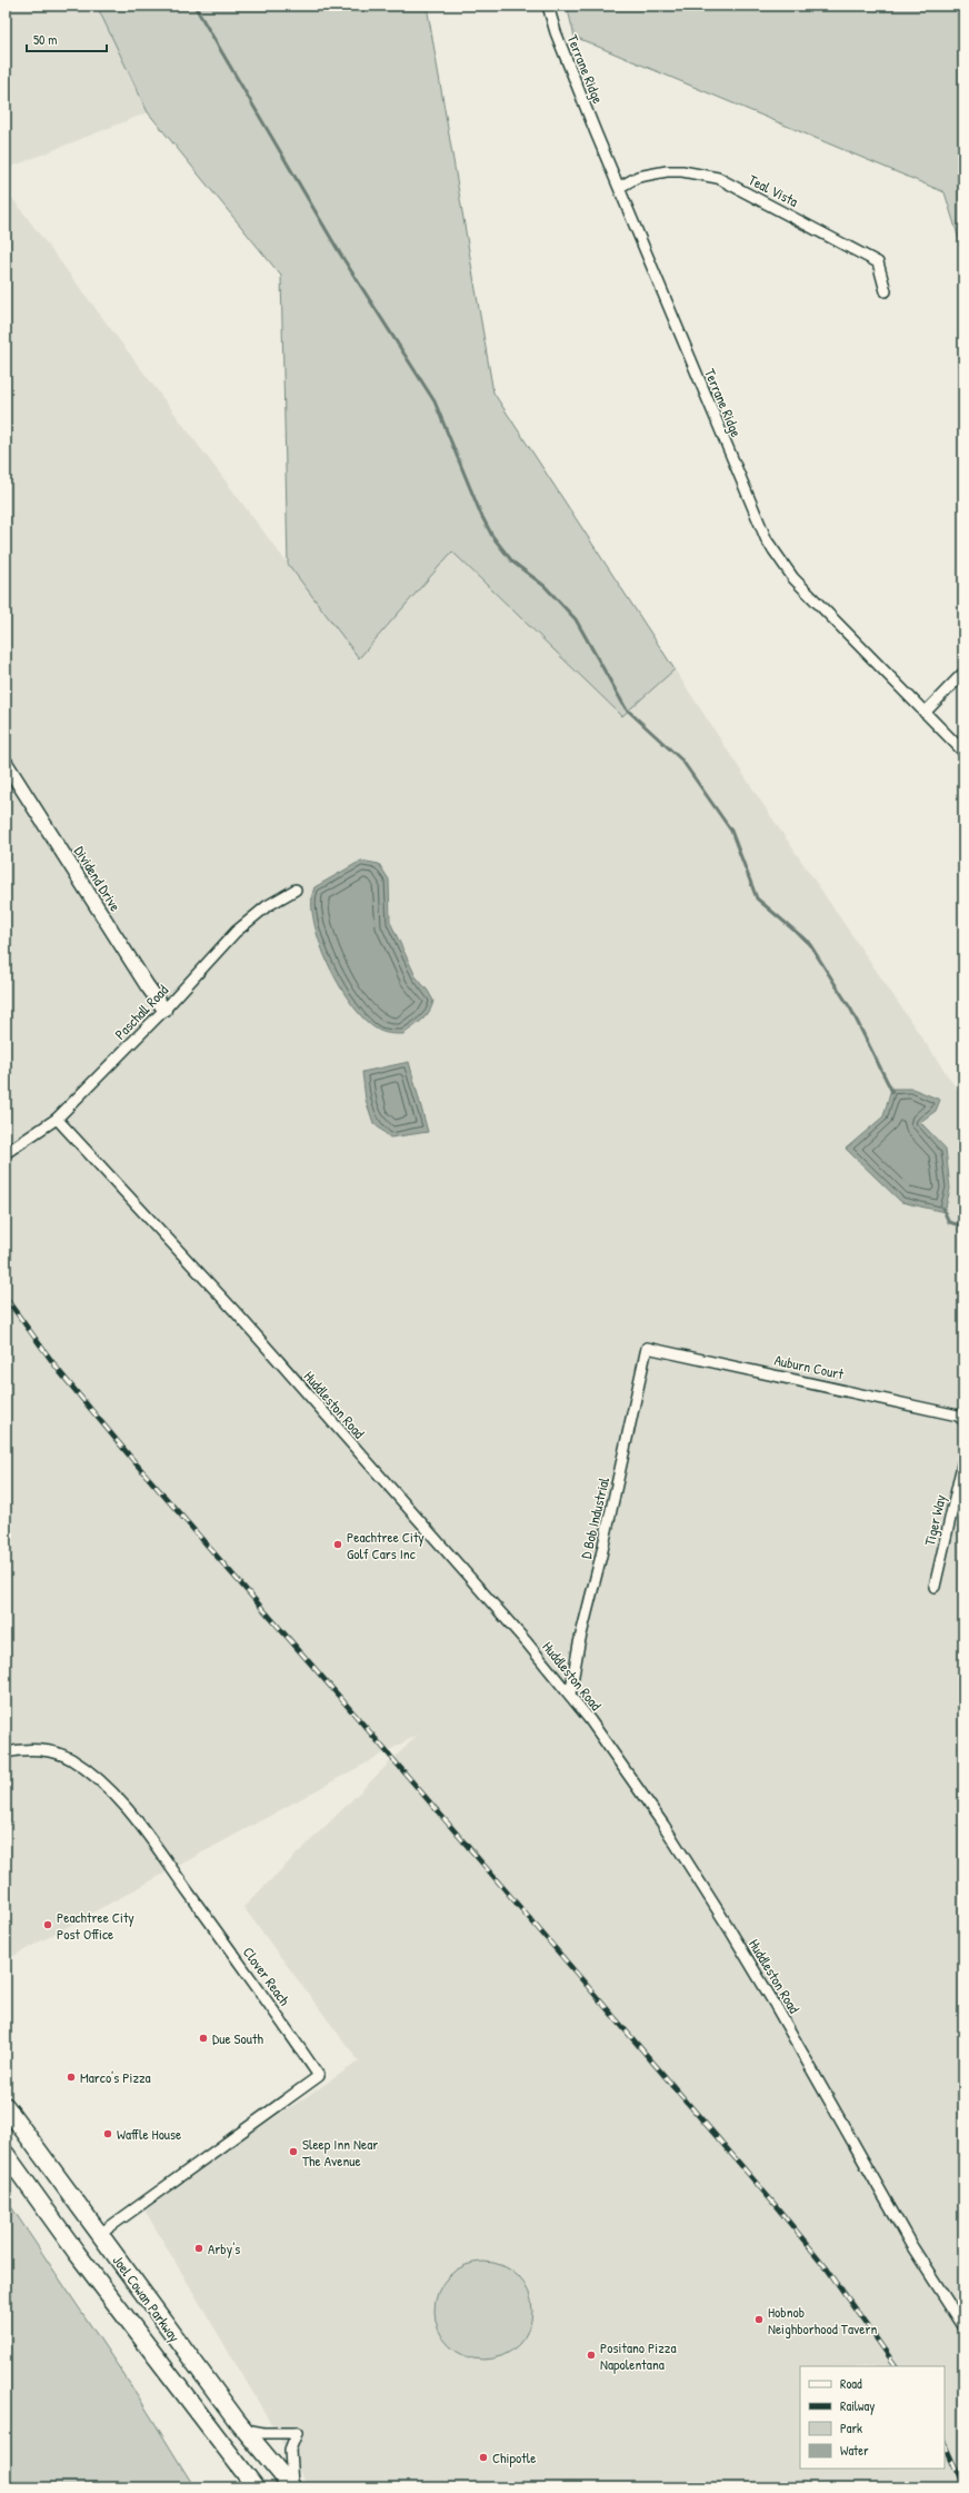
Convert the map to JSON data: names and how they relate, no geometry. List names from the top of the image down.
{
  "streets": {
    "main road": ["Joel Cowan Parkway"],
    "street": [
      "Terrane Ridge",
      "Teal Vista",
      "Dividend Drive",
      "Paschall Road",
      "Auburn Court",
      "Huddleston Road",
      "D Bob Industrial",
      "Tiger Way",
      "Clover Reach"
    ]
  },
  "crossings": [
    ["Terrane Ridge", "Teal Vista"],
    ["Dividend Drive", "Paschall Road"],
    ["Paschall Road", "Huddleston Road"],
    ["Auburn Court", "D Bob Industrial"],
    ["Huddleston Road", "D Bob Industrial"],
    ["Clover Reach", "Joel Cowan Parkway"]
  ],
  "places": [
    "Peachtree City Golf Cars Inc",
    "Peachtree City Post Office",
    "Due South",
    "Marco's Pizza",
    "Waffle House",
    "Sleep Inn Near The Avenue",
    "Arby's",
    "Hobnob Neighborhood Tavern",
    "Positano Pizza Napolentana",
    "Chipotle"
  ],
  "legend": [
    "Road",
    "Railway",
    "Park",
    "Water"
  ],
  "scale_bar": "50 m"
}
